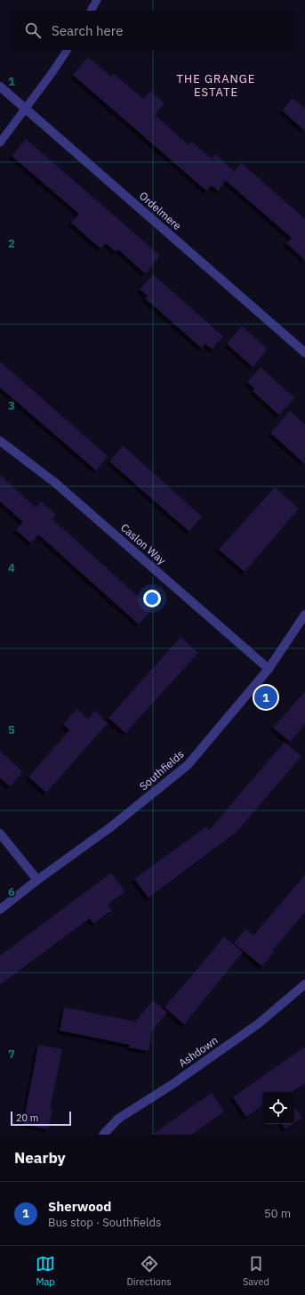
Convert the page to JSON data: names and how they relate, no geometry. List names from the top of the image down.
{
  "streets": {
    "street": [
      "Ordelmere",
      "Caslon Way",
      "Southfields",
      "Ashdown"
    ]
  },
  "crossings": [
    ["Caslon Way", "Southfields"]
  ],
  "districts": ["THE GRANGE ESTATE"],
  "scale_bar": "20 m",
  "page": {
    "search": "Search here",
    "pins": "1",
    "scale": "20 m",
    "heading": "Nearby",
    "list": [
      {
        "mark": "1",
        "name": "Sherwood",
        "note": "Bus stop · Southfields",
        "value": "50 m"
      }
    ],
    "nav": ["Map", "Directions", "Saved"]
  },
  "grid": {
    "rows": [
      "1",
      "2",
      "3",
      "4",
      "5",
      "6",
      "7"
    ]
  }
}
